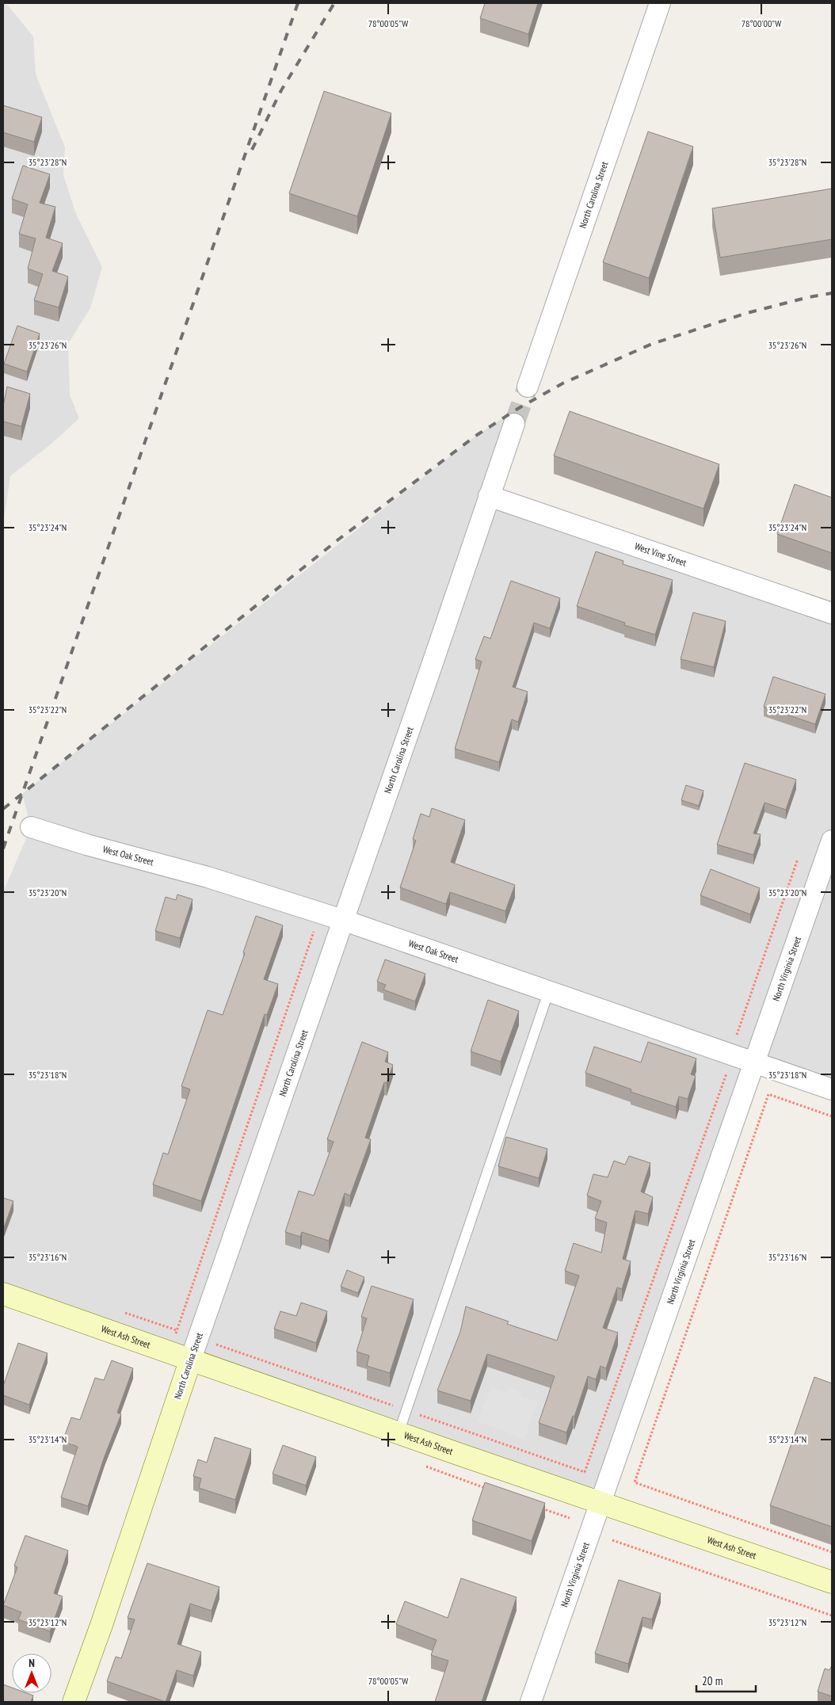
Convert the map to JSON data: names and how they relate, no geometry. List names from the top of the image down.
{
  "streets": {
    "main road": ["North Carolina Street", "West Ash Street"],
    "street": ["West Vine Street", "West Oak Street", "North Virginia Street"]
  },
  "crossings": [
    ["North Carolina Street", "West Vine Street"],
    ["North Carolina Street", "West Oak Street"],
    ["North Carolina Street", "West Ash Street"],
    ["West Oak Street", "North Virginia Street"],
    ["North Virginia Street", "West Ash Street"]
  ],
  "scale_bar": "20 m",
  "north": "top",
  "coordinates": [
    "78°00'05\"W",
    "78°00'00\"W",
    "35°23'28\"N",
    "35°23'26\"N",
    "35°23'24\"N",
    "35°23'22\"N",
    "35°23'20\"N",
    "35°23'18\"N",
    "35°23'16\"N",
    "35°23'14\"N",
    "35°23'12\"N"
  ]
}
